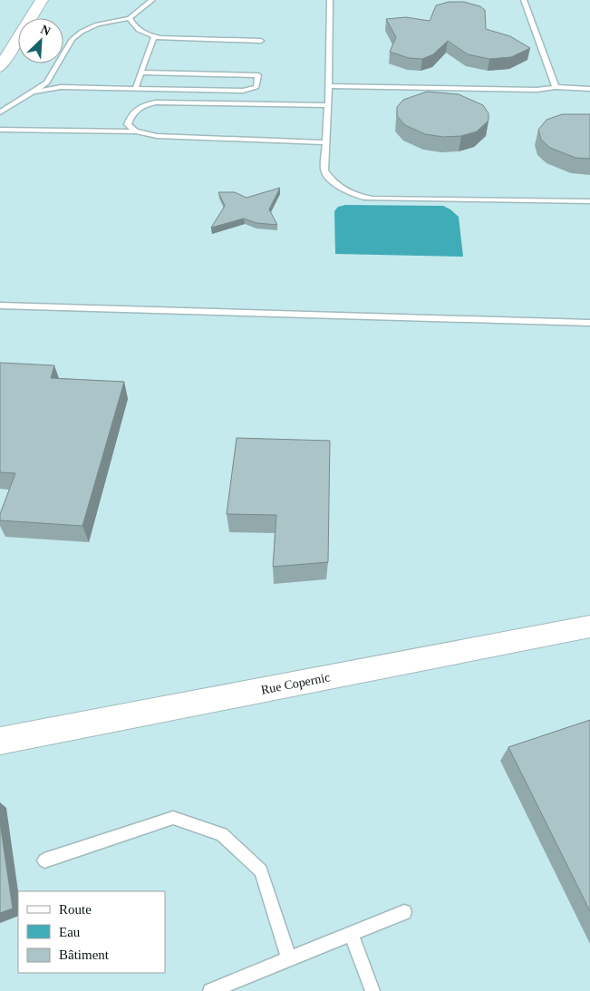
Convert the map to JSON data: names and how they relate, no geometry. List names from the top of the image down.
{
  "streets": {
    "street": ["Rue Copernic"]
  },
  "legend": ["Route", "Eau", "Bâtiment"],
  "north": "top right"
}
